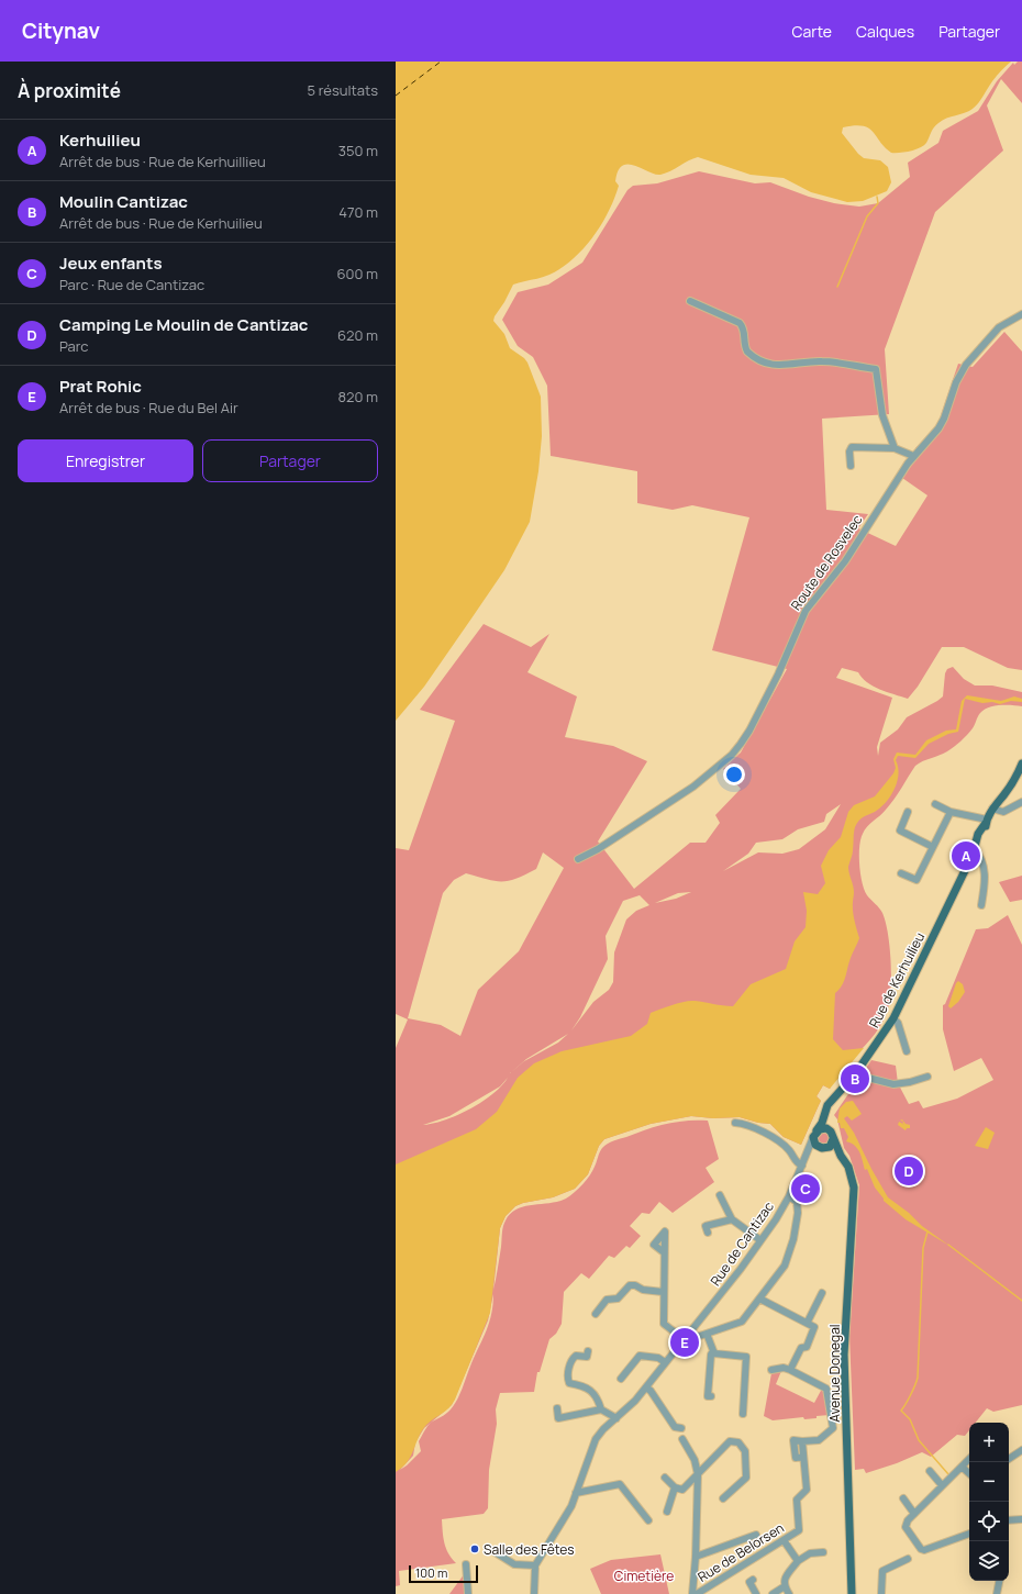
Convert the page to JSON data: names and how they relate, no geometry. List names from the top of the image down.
{
  "streets": {
    "main road": ["Rue de Kerhuilieu", "Avenue Donegal"],
    "street": ["Route de Rosvelec", "Rue de Cantizac", "Rue de Belorsen"]
  },
  "crossings": [
    ["Rue de Kerhuilieu", "Rue de Cantizac"],
    ["Rue de Kerhuilieu", "Avenue Donegal"],
    ["Rue de Cantizac", "Avenue Donegal"]
  ],
  "parks": ["Cimetière"],
  "places": ["Salle des Fêtes"],
  "scale_bar": "100 m",
  "page": {
    "header": "Citynav",
    "nav": ["Carte", "Calques", "Partager"],
    "heading": ["À proximité", "5 résultats"],
    "list": [
      {
        "mark": "A",
        "name": "Kerhuilieu",
        "note": "Arrêt de bus · Rue de Kerhuillieu",
        "value": "350 m"
      },
      {
        "mark": "B",
        "name": "Moulin Cantizac",
        "note": "Arrêt de bus · Rue de Kerhuilieu",
        "value": "470 m"
      },
      {
        "mark": "C",
        "name": "Jeux enfants",
        "note": "Parc · Rue de Cantizac",
        "value": "600 m"
      },
      {
        "mark": "D",
        "name": "Camping Le Moulin de Cantizac",
        "note": "Parc",
        "value": "620 m"
      },
      {
        "mark": "E",
        "name": "Prat Rohic",
        "note": "Arrêt de bus · Rue du Bel Air",
        "value": "820 m"
      }
    ],
    "buttons": ["Enregistrer", "Partager"],
    "pins": [
      "A",
      "B",
      "D",
      "C",
      "E"
    ],
    "map_buttons": ["+", "−"],
    "scale": "100 m"
  }
}
